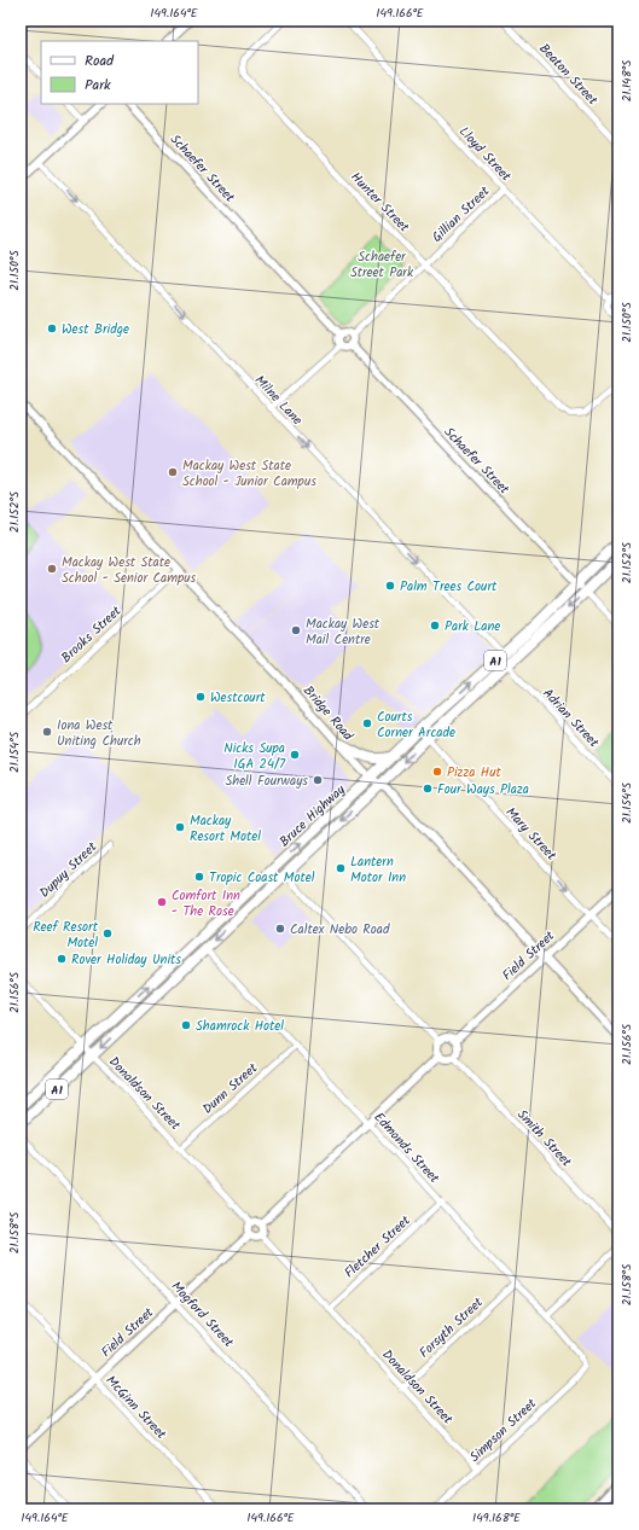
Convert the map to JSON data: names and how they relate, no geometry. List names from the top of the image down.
{
  "streets": {
    "highway": ["A1", "Bruce Highway"],
    "street": [
      "Beaton Street",
      "Lloyd Street",
      "Schaefer Street",
      "Hunter Street",
      "Gillian Street",
      "Milne Lane",
      "Brooks Street",
      "Bridge Road",
      "Adrian Street",
      "Mary Street",
      "Dupuy Street",
      "Field Street",
      "Dunn Street",
      "Donaldson Street",
      "Smith Street",
      "Edmonds Street",
      "Fletcher Street",
      "Mogford Street",
      "Forsyth Street",
      "McGinn Street",
      "Simpson Street"
    ]
  },
  "crossings": [
    ["Lloyd Street", "Gillian Street"],
    ["Schaefer Street", "Gillian Street"],
    ["Schaefer Street", "Bruce Highway"],
    ["Hunter Street", "Gillian Street"],
    ["Milne Lane", "Bruce Highway"],
    ["Brooks Street", "Bridge Road"],
    ["Bridge Road", "Bruce Highway"],
    ["Bridge Road", "Field Street"],
    ["Adrian Street", "Bruce Highway"],
    ["Bruce Highway", "Mary Street"],
    ["Bruce Highway", "Donaldson Street"],
    ["Bruce Highway", "Edmonds Street"],
    ["Mary Street", "Field Street"],
    ["Field Street", "Donaldson Street"],
    ["Field Street", "Smith Street"],
    ["Field Street", "Mogford Street"],
    ["Field Street", "McGinn Street"],
    ["Dunn Street", "Donaldson Street"],
    ["Dunn Street", "Edmonds Street"],
    ["Donaldson Street", "Fletcher Street"],
    ["Donaldson Street", "Forsyth Street"],
    ["Donaldson Street", "Simpson Street"],
    ["Edmonds Street", "Fletcher Street"],
    ["Edmonds Street", "Forsyth Street"],
    ["Edmonds Street", "Simpson Street"]
  ],
  "one_way": ["Milne Lane", "Mary Street"],
  "parks": ["Schaefer Street Park"],
  "places": [
    "West Bridge",
    "Mackay West State School - Junior Campus",
    "Mackay West State School - Senior Campus",
    "Palm Trees Court",
    "Park Lane",
    "Mackay West Mail Centre",
    "Westcourt",
    "Courts Corner Arcade",
    "Iona West Uniting Church",
    "Nicks Supa IGA 24/7",
    "Pizza Hut",
    "Shell Fourways",
    "Four Ways Plaza",
    "Mackay Resort Motel",
    "Lantern Motor Inn",
    "Tropic Coast Motel",
    "Comfort Inn - The Rose",
    "Caltex Nebo Road",
    "Reef Resort Motel",
    "Rover Holiday Units",
    "Shamrock Hotel"
  ],
  "legend": ["Road", "Park"],
  "coordinates": [
    "149.164°E",
    "149.166°E",
    "21.148°S",
    "21.150°S",
    "21.152°S",
    "21.154°S",
    "21.156°S",
    "21.158°S",
    "149.168°E"
  ]
}
